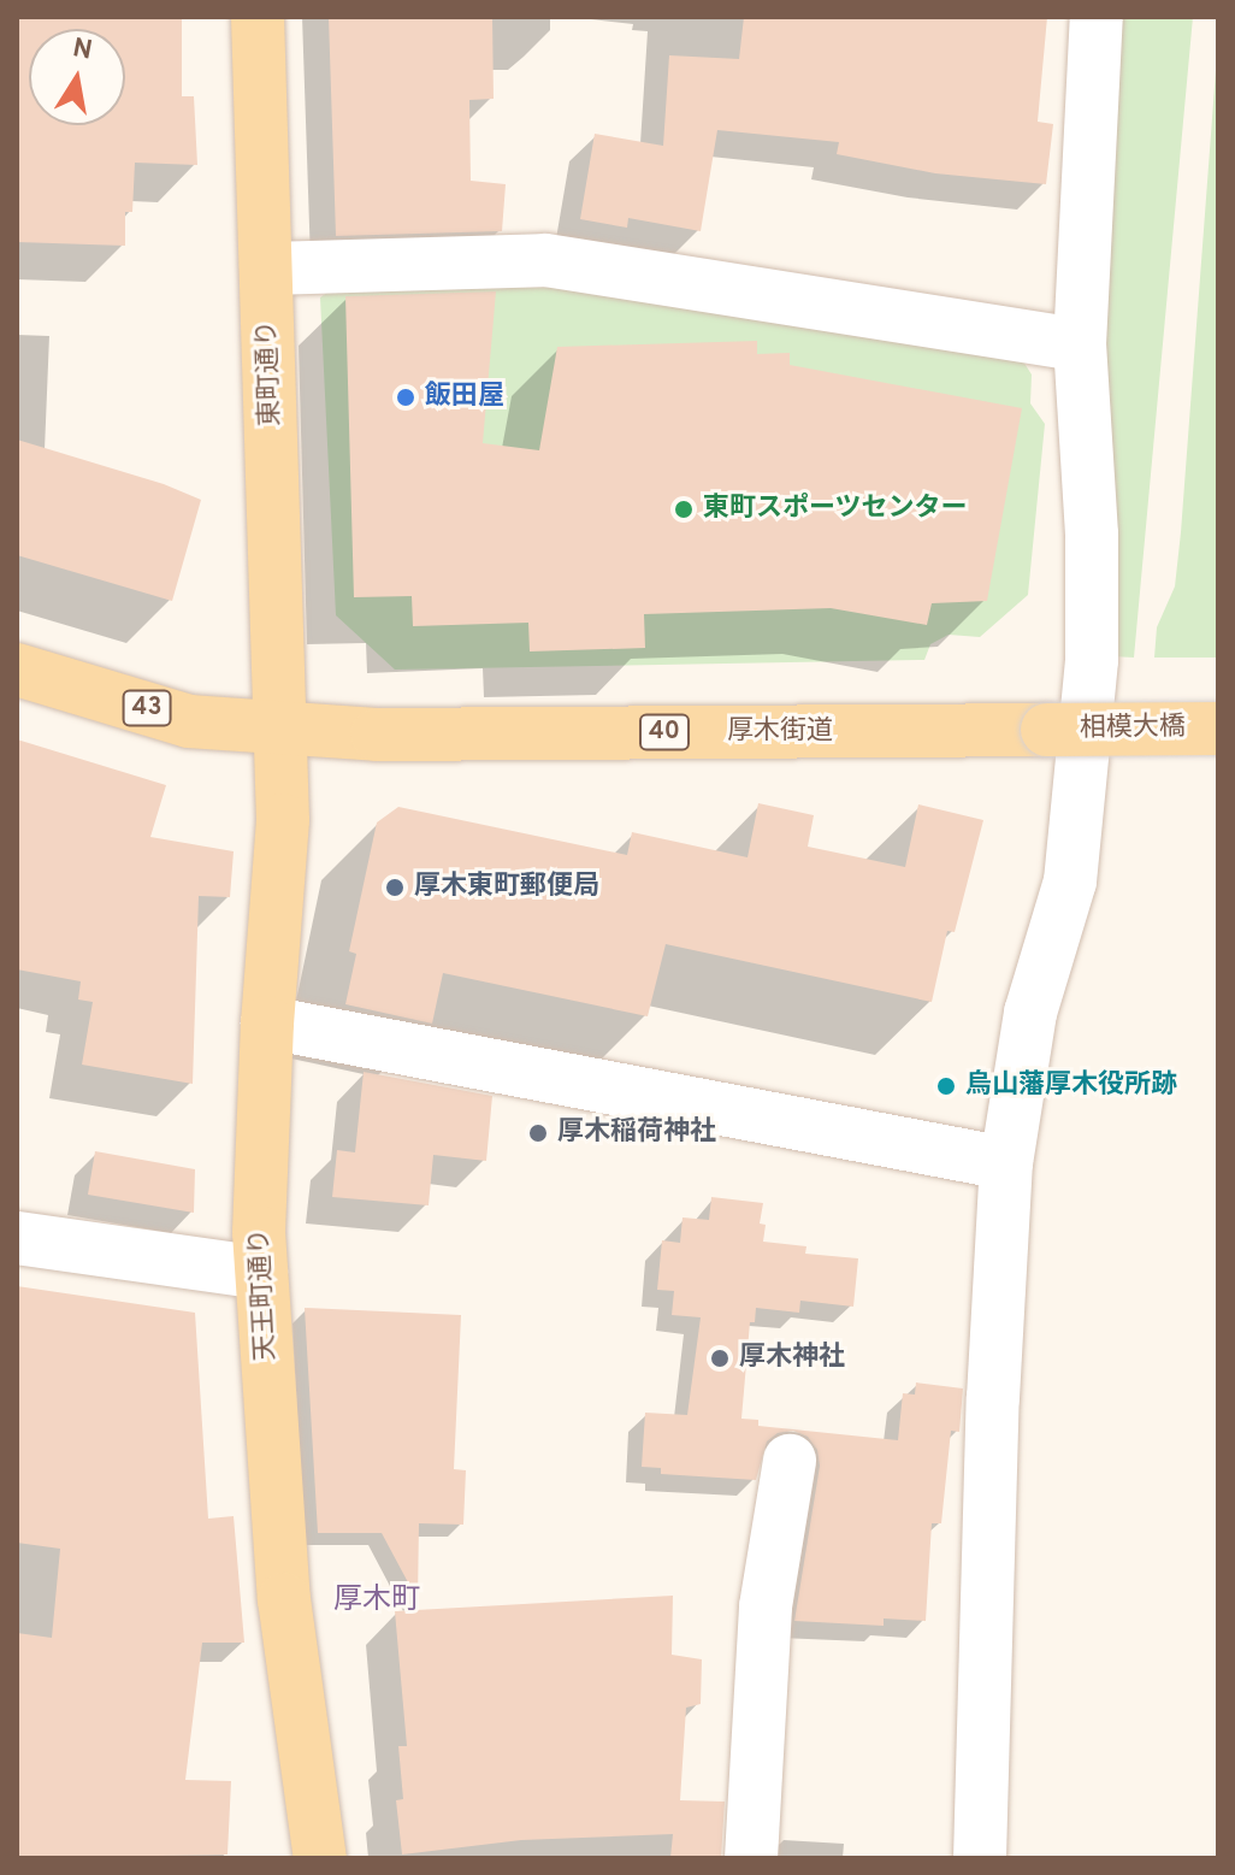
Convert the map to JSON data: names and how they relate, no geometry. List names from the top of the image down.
{
  "streets": {
    "main road": [
      "東町通り",
      "43",
      "相模大橋",
      "40",
      "厚木街道",
      "天王町通り"
    ]
  },
  "crossings": [
    ["東町通り", "43"],
    ["東町通り", "厚木街道"],
    ["東町通り", "天王町通り"],
    ["43", "厚木街道"],
    ["43", "天王町通り"],
    ["相模大橋", "厚木街道"],
    ["厚木街道", "天王町通り"]
  ],
  "districts": ["厚木町"],
  "places": [
    "飯田屋",
    "東町スポーツセンター",
    "厚木東町郵便局",
    "烏山藩厚木役所跡",
    "厚木稲荷神社",
    "厚木神社"
  ],
  "north": "top"
}
